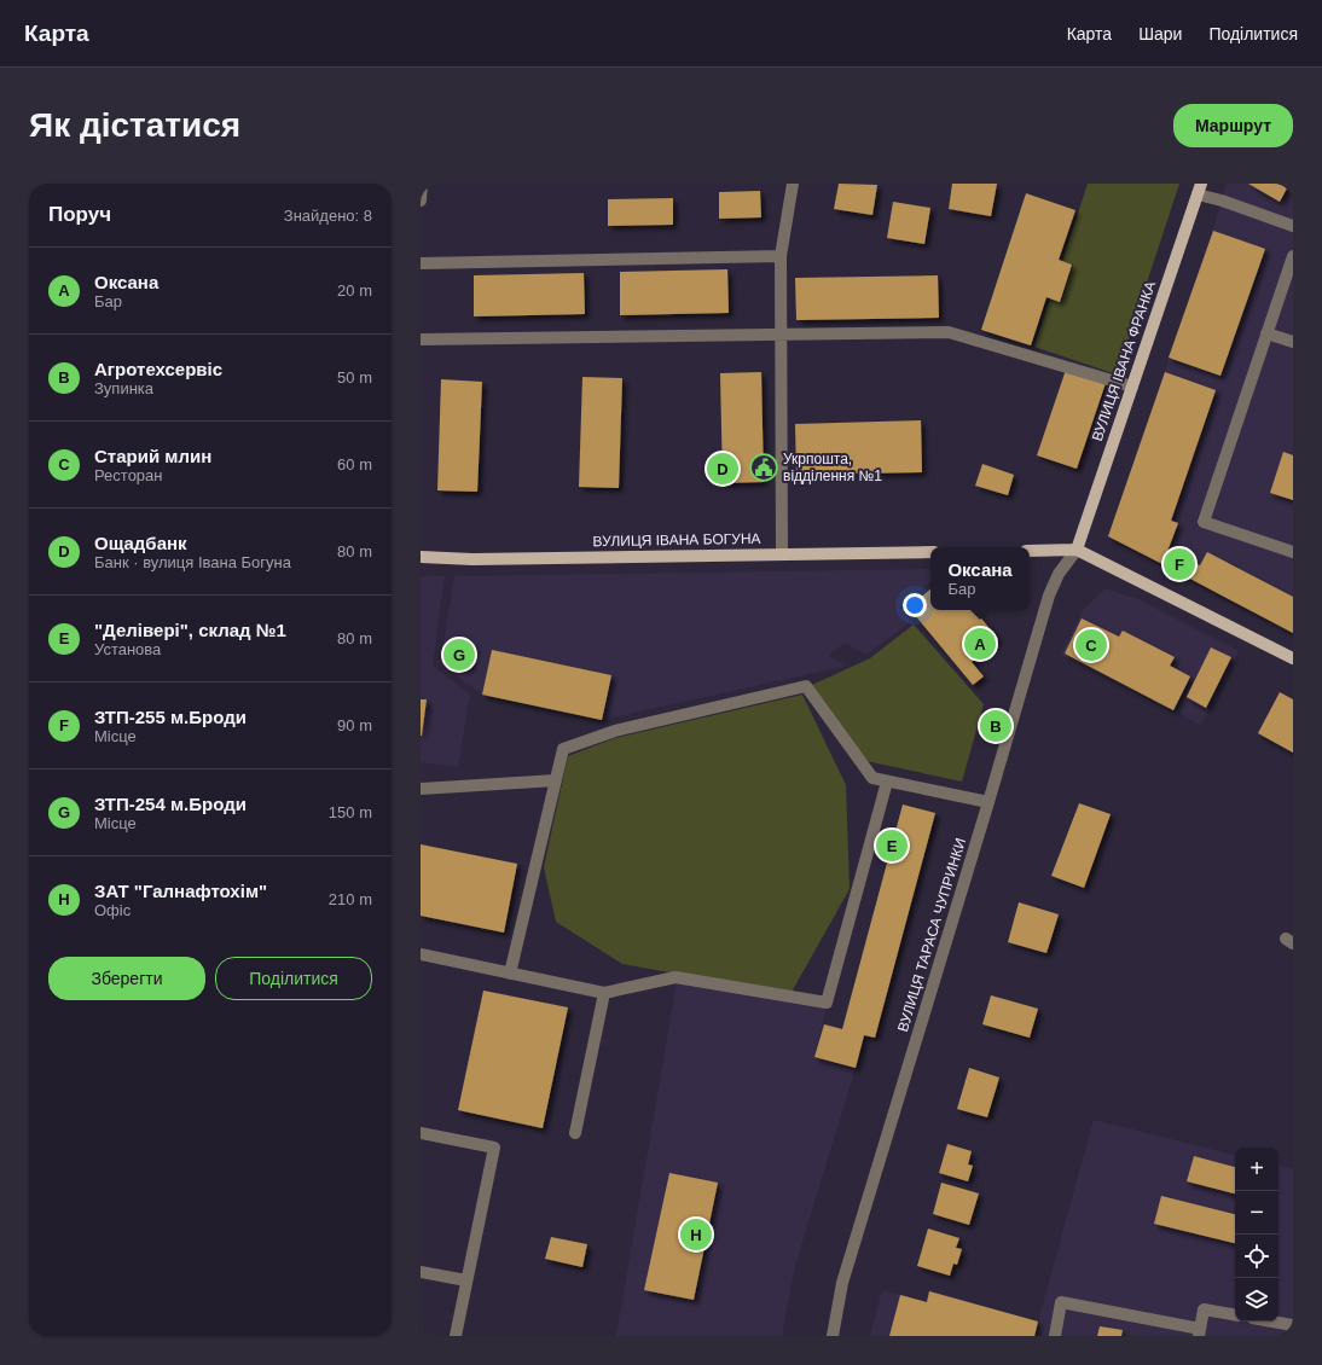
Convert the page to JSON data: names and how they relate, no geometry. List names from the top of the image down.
{
  "streets": {
    "main road": ["ВУЛИЦЯ ІВАНА ФРАНКА", "ВУЛИЦЯ ІВАНА БОГУНА"],
    "street": ["ВУЛИЦЯ ТАРАСА ЧУПРИНКИ"]
  },
  "crossings": [
    ["ВУЛИЦЯ ІВАНА ФРАНКА", "ВУЛИЦЯ ТАРАСА ЧУПРИНКИ"]
  ],
  "places": {
    "public building": ["Укрпошта, відділення №1"]
  },
  "page": {
    "header": "Карта",
    "nav": ["Карта", "Шари", "Поділитися"],
    "buttons": [
      "Маршрут",
      ["Зберегти", "Поділитися"]
    ],
    "title": "Як дістатися",
    "heading": ["Поруч", "Знайдено: 8"],
    "list": [
      {
        "mark": "A",
        "name": "Оксана",
        "note": "Бар",
        "value": "20 m"
      },
      {
        "mark": "B",
        "name": "Агротехсервіс",
        "note": "Зупинка",
        "value": "50 m"
      },
      {
        "mark": "C",
        "name": "Старий млин",
        "note": "Ресторан",
        "value": "60 m"
      },
      {
        "mark": "D",
        "name": "Ощадбанк",
        "note": "Банк · вулиця Івана Богуна",
        "value": "80 m"
      },
      {
        "mark": "E",
        "name": "\"Делівері\", склад №1",
        "note": "Установа",
        "value": "80 m"
      },
      {
        "mark": "F",
        "name": "ЗТП-255 м.Броди",
        "note": "Місце",
        "value": "90 m"
      },
      {
        "mark": "G",
        "name": "ЗТП-254 м.Броди",
        "note": "Місце",
        "value": "150 m"
      },
      {
        "mark": "H",
        "name": "ЗАТ \"Галнафтохім\"",
        "note": "Офіс",
        "value": "210 m"
      }
    ],
    "pins": [
      "D",
      "F",
      "A",
      "C",
      "G",
      "B",
      "E",
      "H"
    ],
    "popup": ["Оксана", "Бар"],
    "map_buttons": ["+", "−"]
  }
}
